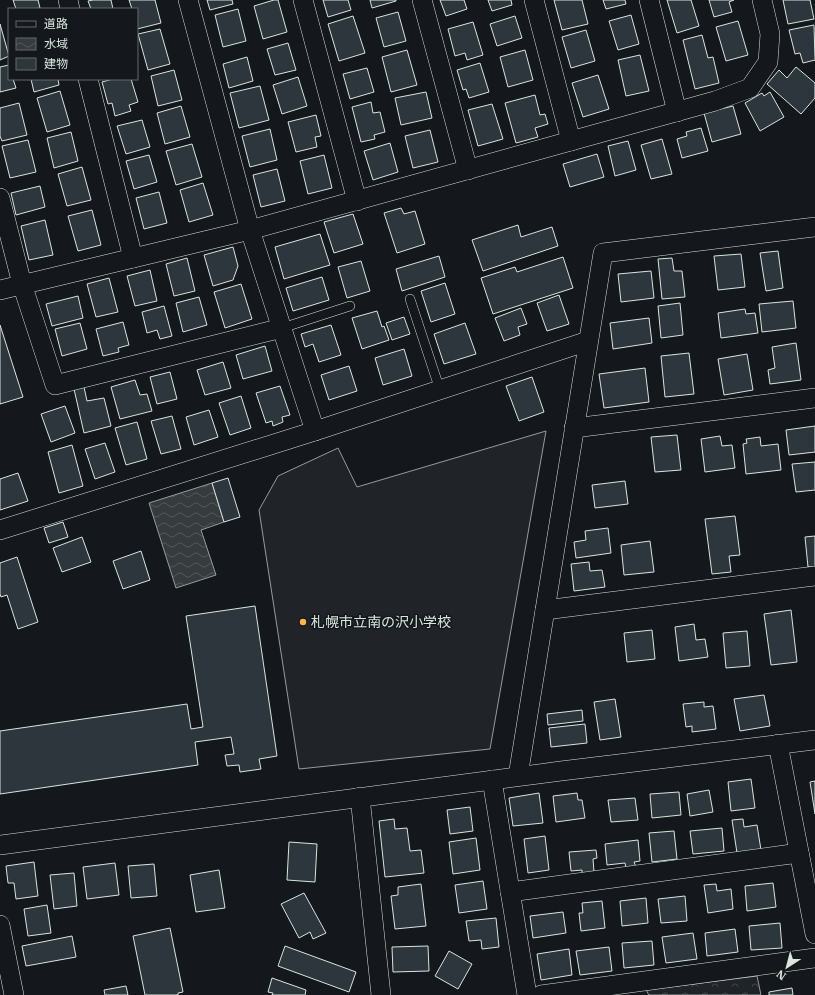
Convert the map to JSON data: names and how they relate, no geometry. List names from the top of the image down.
{
  "places": ["札幌市立南の沢小学校"],
  "legend": ["道路", "水域", "建物"],
  "north": "bottom left"
}
